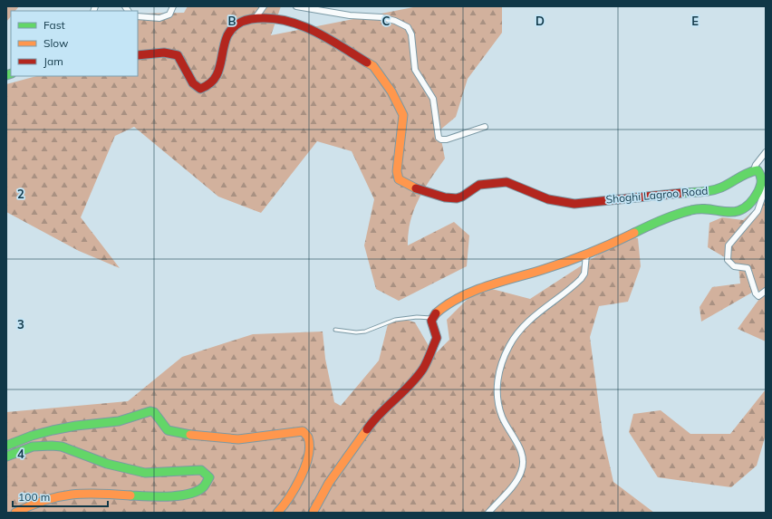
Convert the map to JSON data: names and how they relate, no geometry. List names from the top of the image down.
{
  "streets": {
    "street": ["Shoghi Lagroo Road"]
  },
  "legend": ["Fast", "Slow", "Jam"],
  "scale_bar": "100 m",
  "grid": {
    "columns": [
      "B",
      "C",
      "D",
      "E"
    ],
    "rows": ["2", "3", "4"]
  }
}
